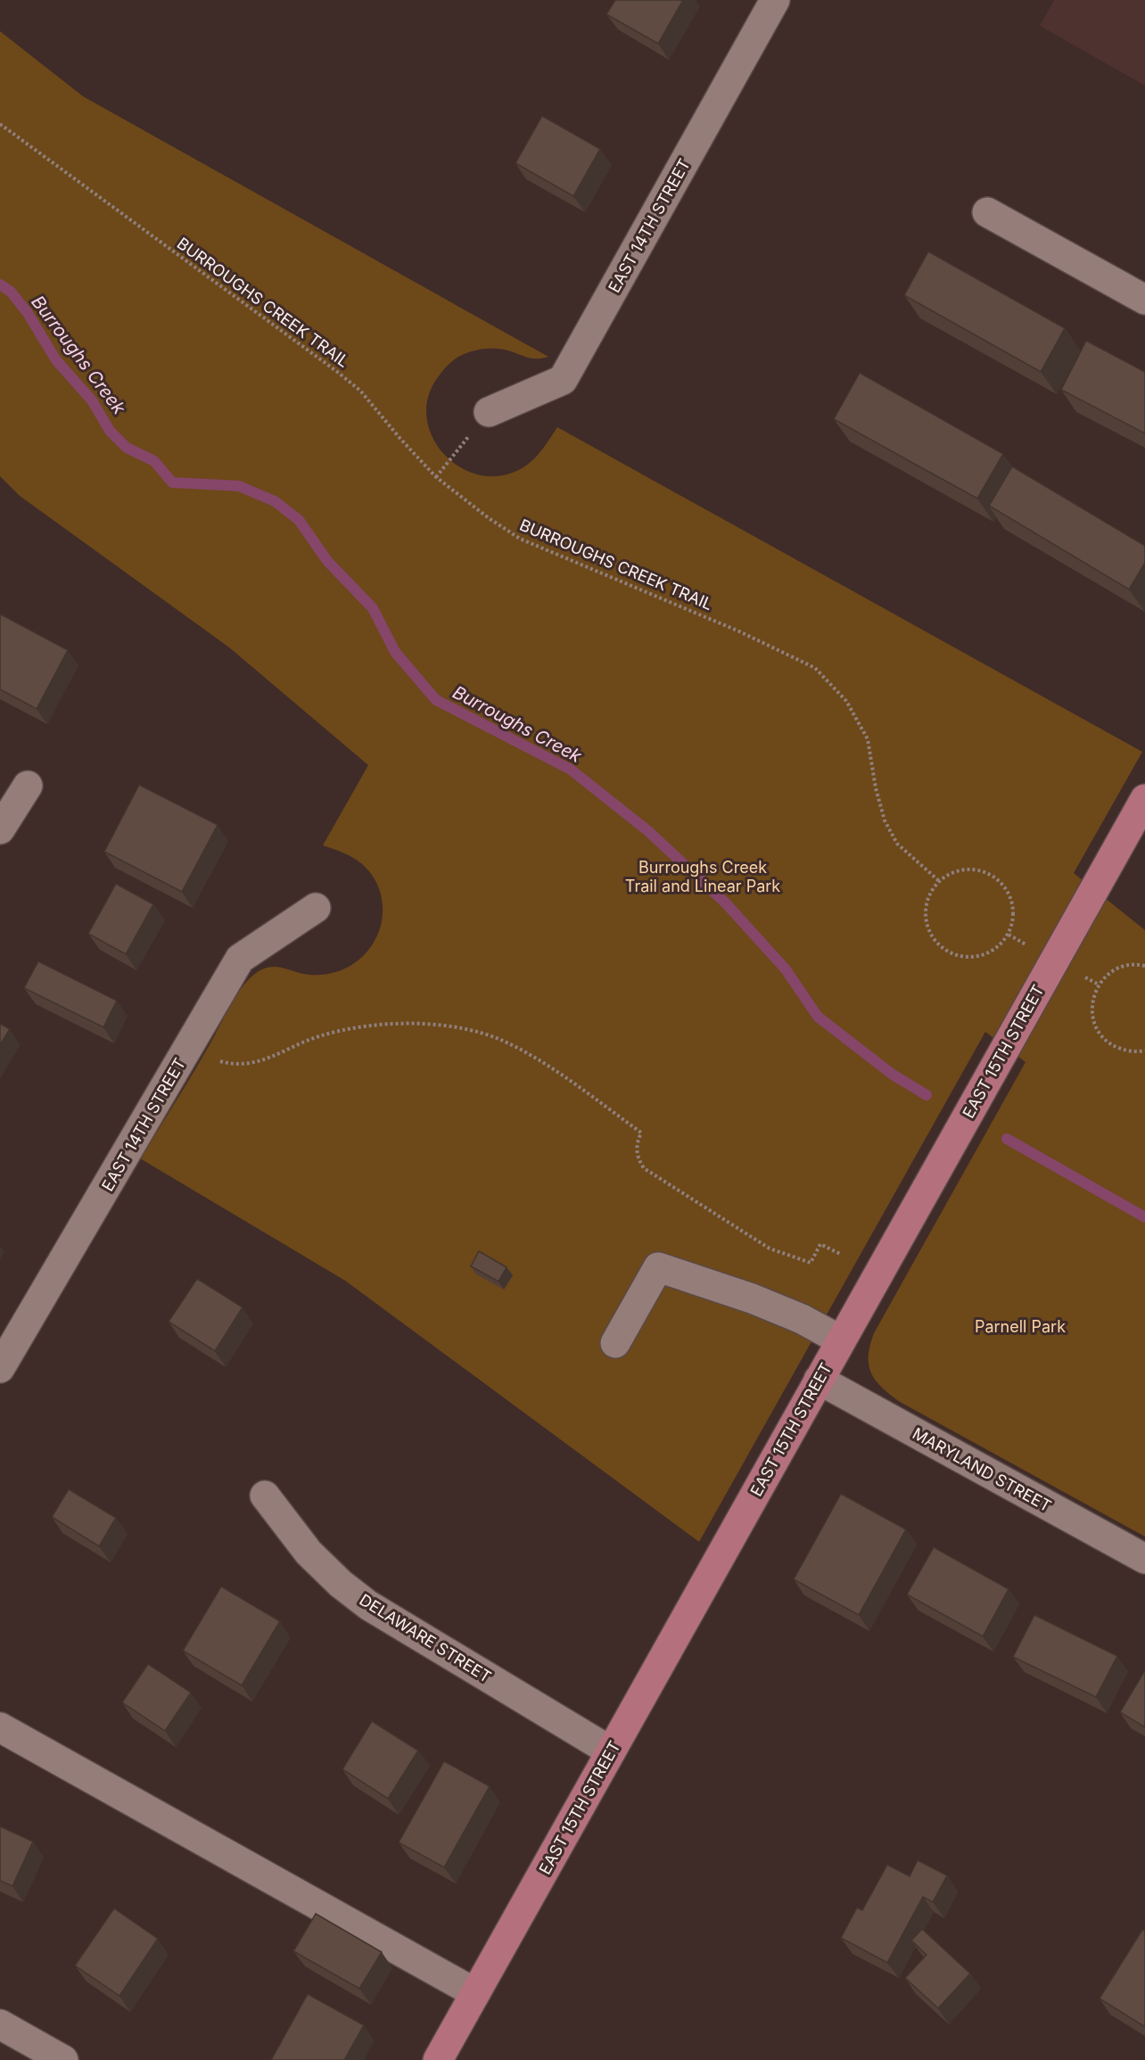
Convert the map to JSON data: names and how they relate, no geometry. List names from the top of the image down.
{
  "streets": {
    "main road": ["EAST 15TH STREET"],
    "street": ["EAST 14TH STREET", "MARYLAND STREET", "DELAWARE STREET"],
    "path": ["BURROUGHS CREEK TRAIL"]
  },
  "crossings": [
    ["EAST 15TH STREET", "MARYLAND STREET"],
    ["EAST 15TH STREET", "DELAWARE STREET"]
  ],
  "water": ["Burroughs Creek"],
  "parks": ["Burroughs Creek Trail and Linear Park", "Parnell Park"]
}
